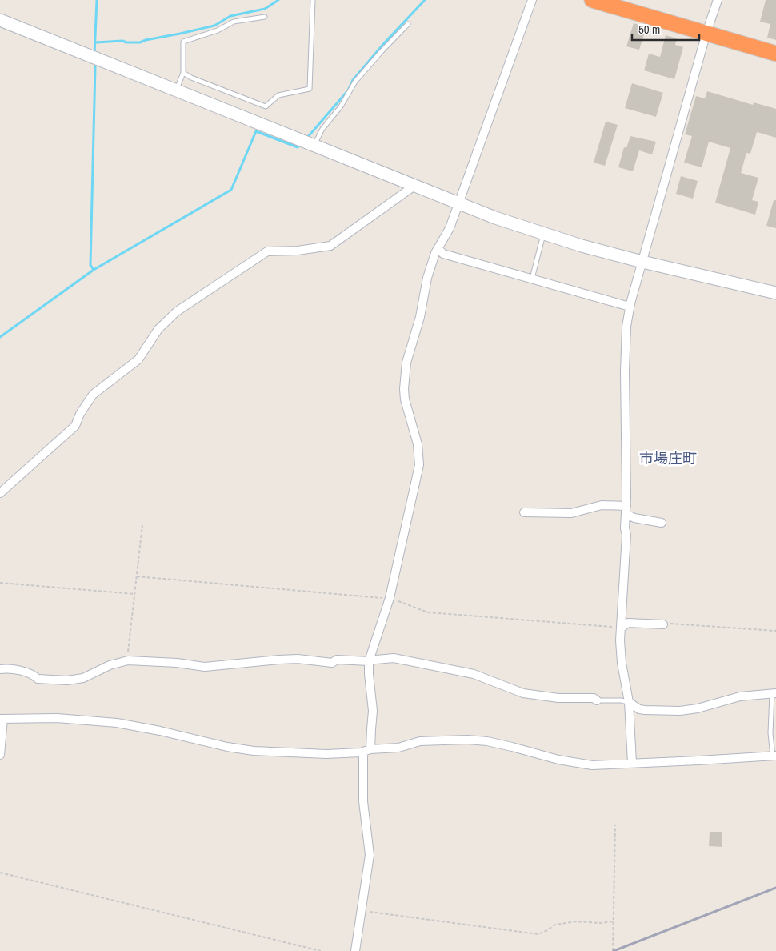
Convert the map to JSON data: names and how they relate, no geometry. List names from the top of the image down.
{
  "districts": ["市場庄町"],
  "scale_bar": "50 m"
}
